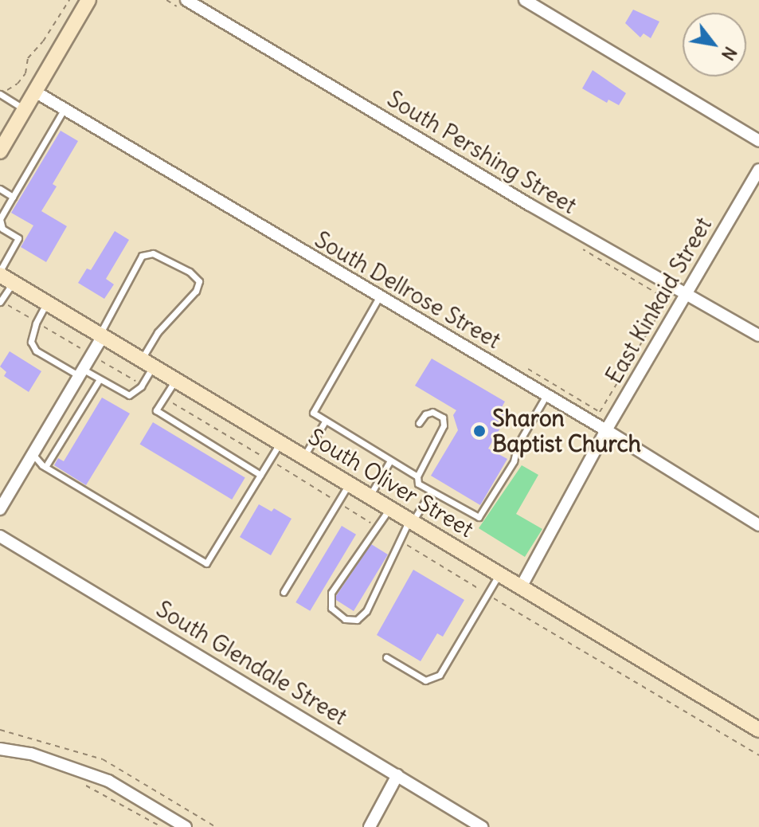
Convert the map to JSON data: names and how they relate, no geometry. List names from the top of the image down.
{
  "streets": {
    "main road": ["South Oliver Street"],
    "street": [
      "South Pershing Street",
      "South Dellrose Street",
      "East Kinkaid Street",
      "South Glendale Street"
    ]
  },
  "crossings": [
    ["South Pershing Street", "East Kinkaid Street"],
    ["South Dellrose Street", "East Kinkaid Street"],
    ["East Kinkaid Street", "South Oliver Street"]
  ],
  "places": ["Sharon Baptist Church"],
  "north": "bottom right"
}
